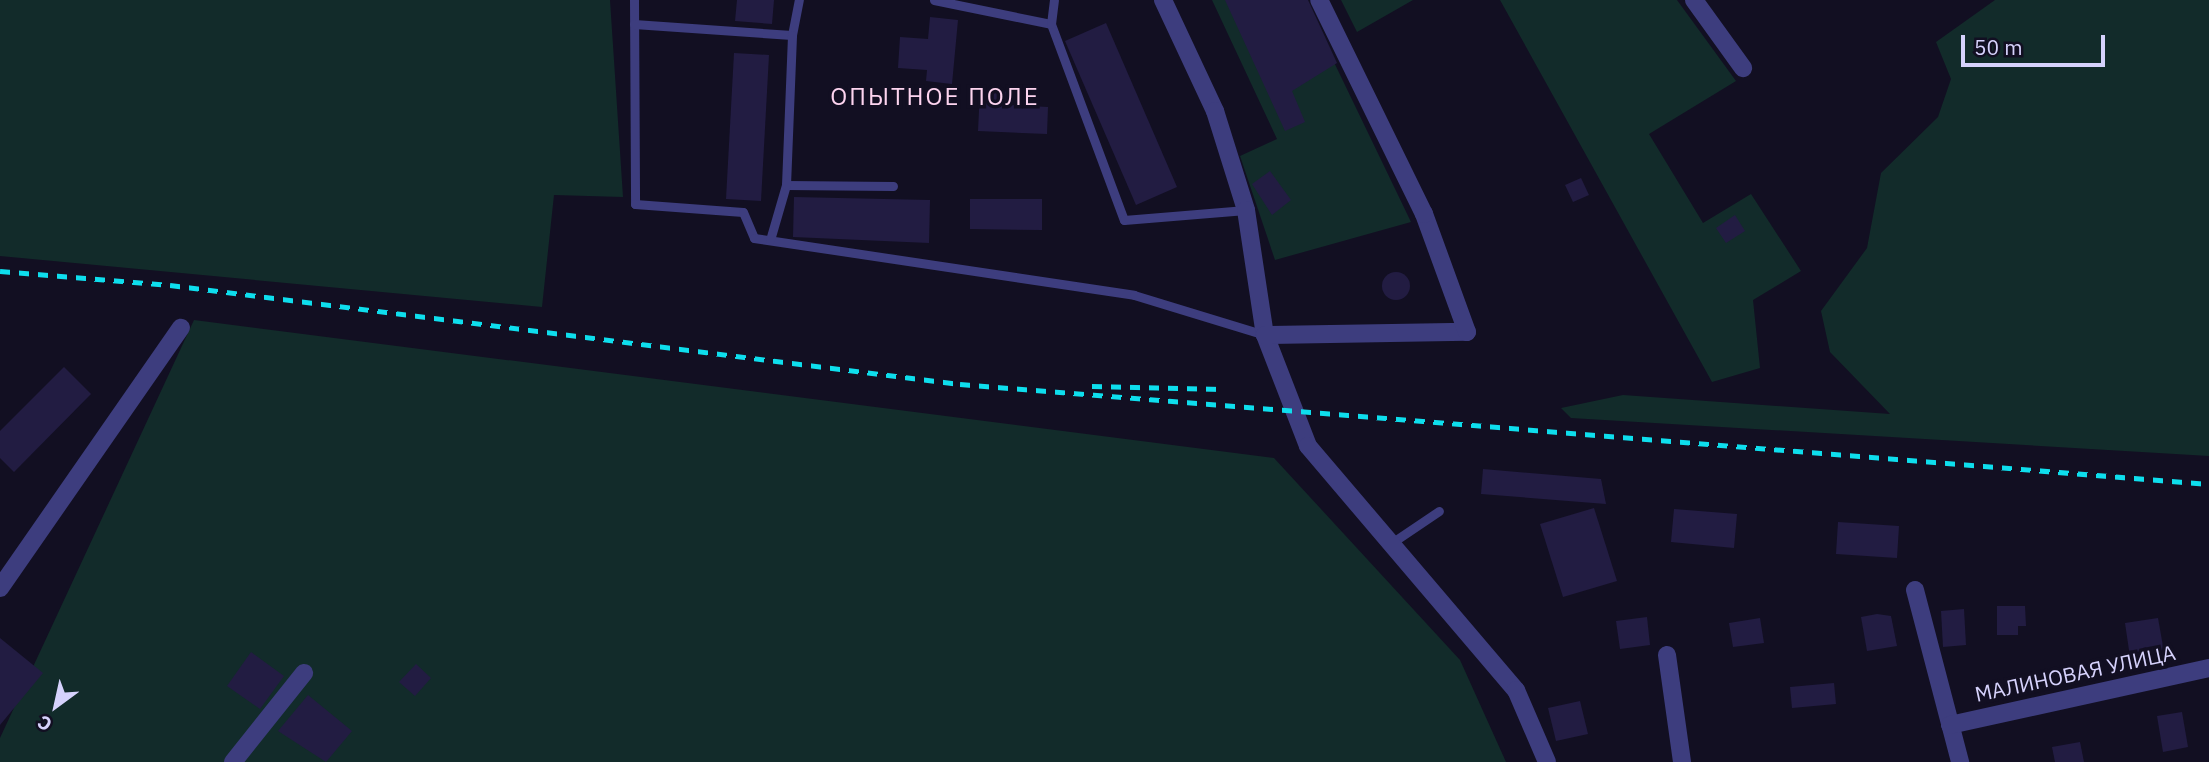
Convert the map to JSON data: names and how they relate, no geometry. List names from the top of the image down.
{
  "streets": {
    "street": ["МАЛИНОВАЯ УЛИЦА"]
  },
  "districts": ["ОПЫТНОЕ ПОЛЕ"],
  "scale_bar": "50 m",
  "north": "bottom left"
}
